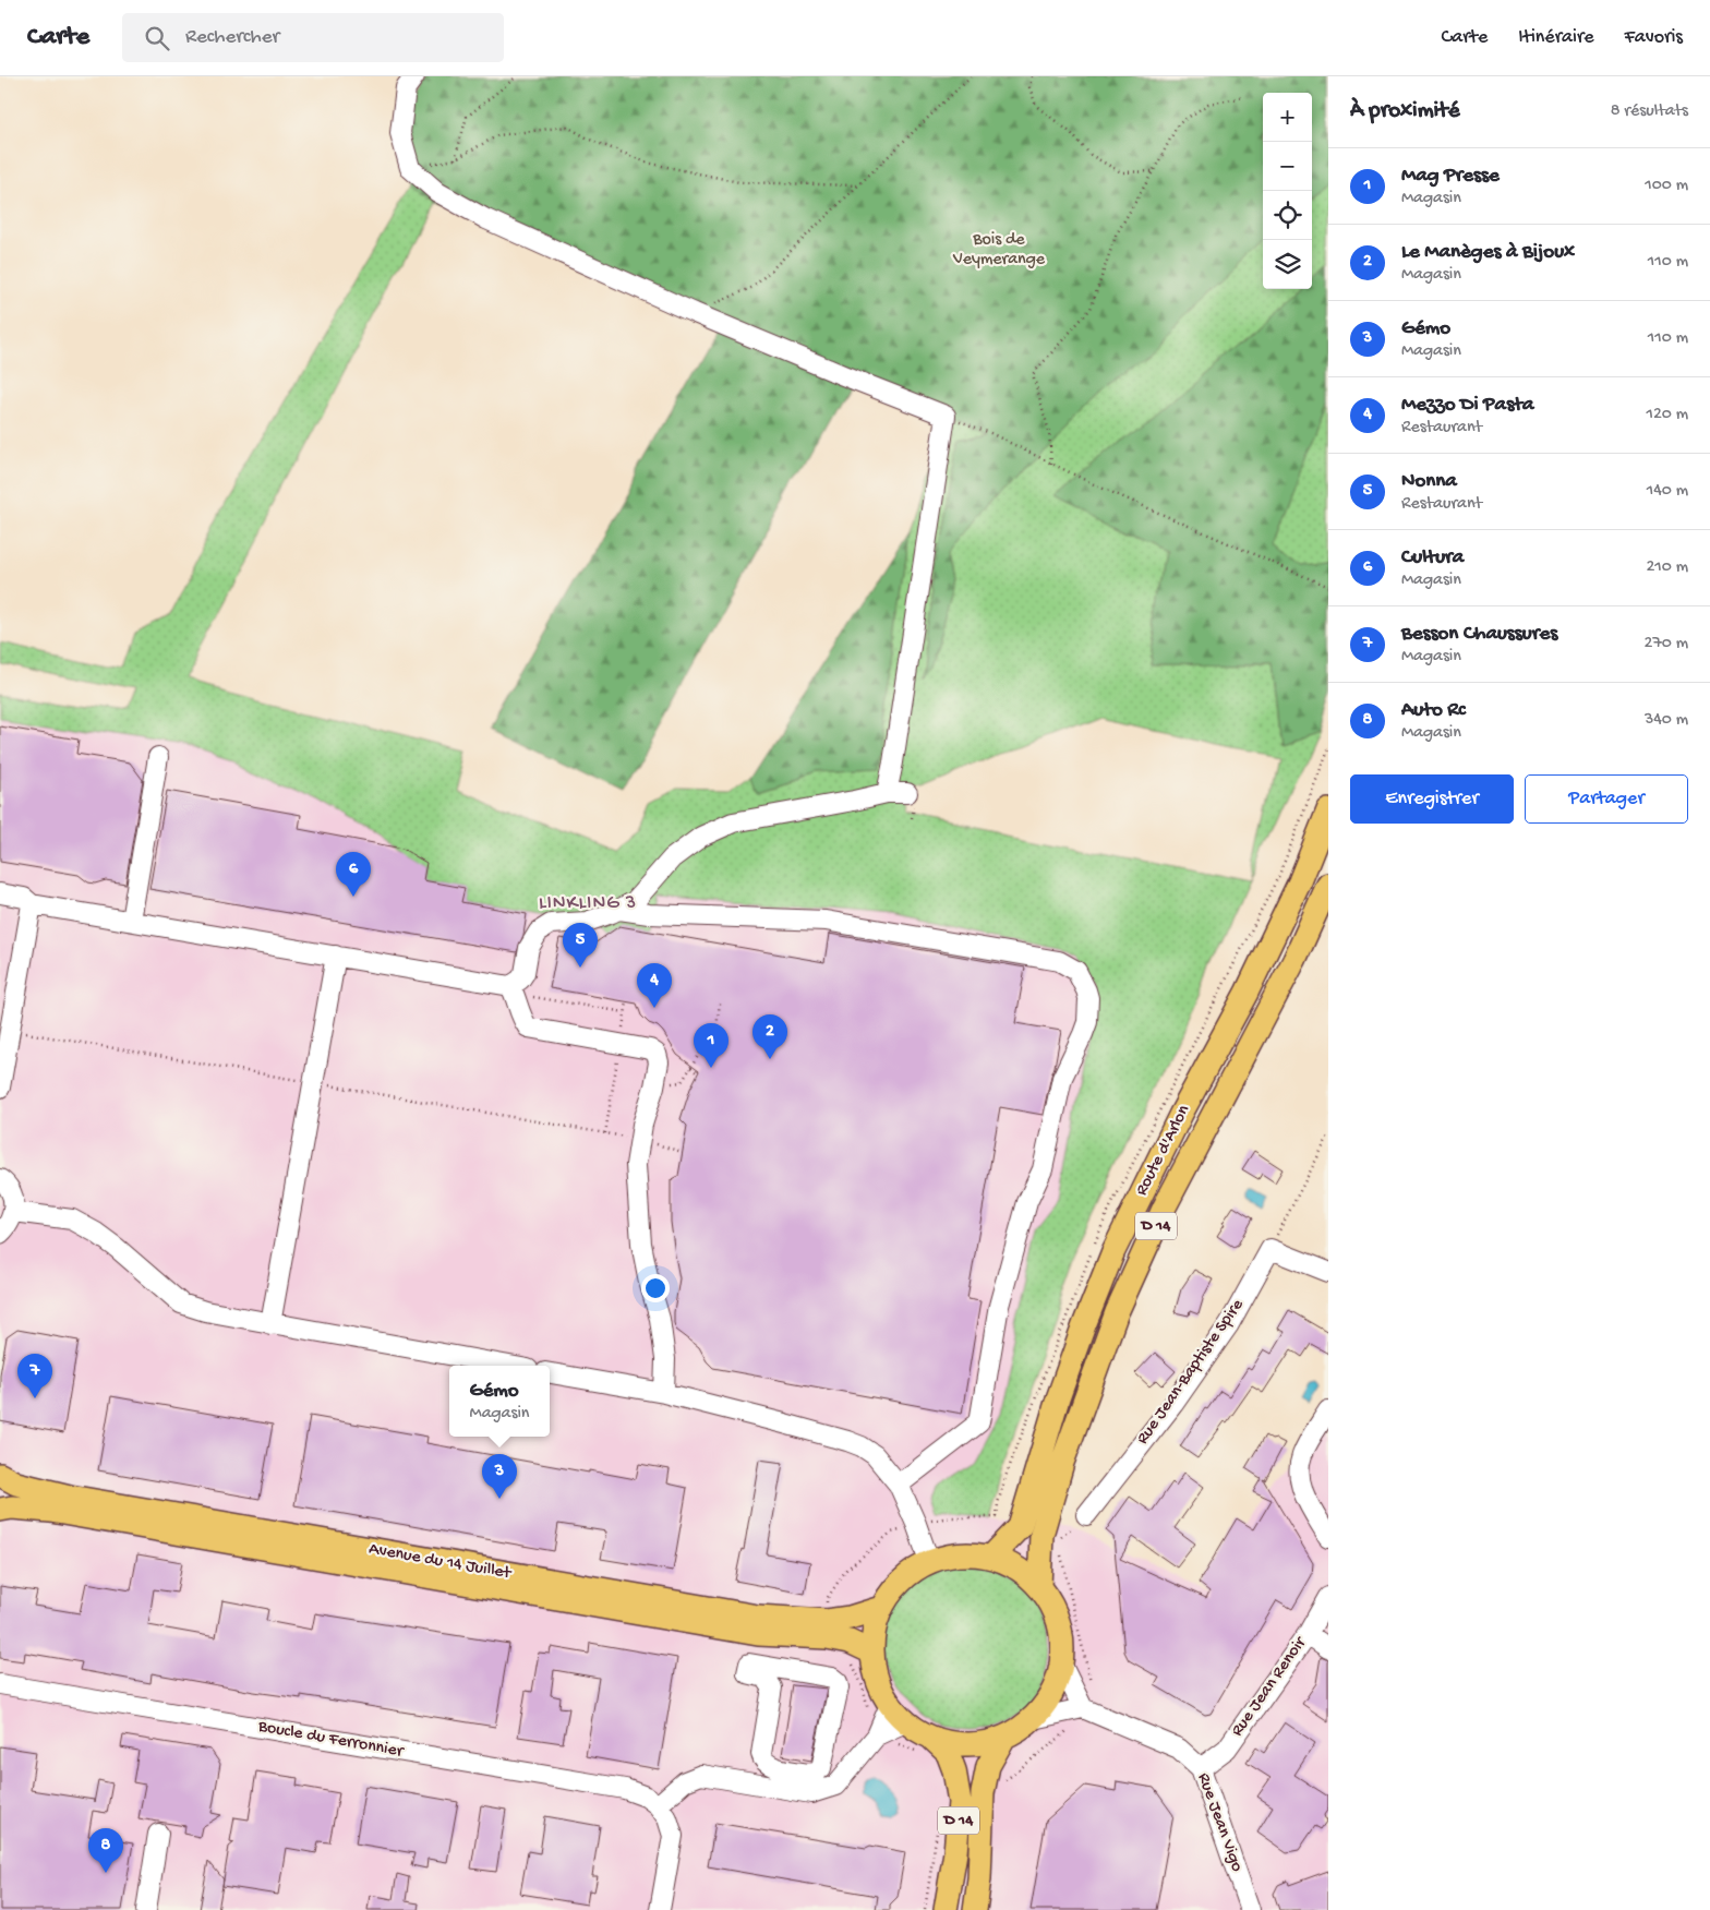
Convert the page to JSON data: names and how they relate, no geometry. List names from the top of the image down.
{
  "streets": {
    "main road": ["Route d'Arlon", "D 14", "Avenue du 14 Juillet"],
    "street": [
      "Rue Jean-Baptiste Spire",
      "Rue Jean Renoir",
      "Boucle du Ferronnier",
      "Rue Jean Vigo"
    ]
  },
  "crossings": [
    ["Route d'Arlon", "D 14"],
    ["Route d'Arlon", "Avenue du 14 Juillet"],
    ["D 14", "Avenue du 14 Juillet"],
    ["Rue Jean Renoir", "Rue Jean Vigo"]
  ],
  "districts": ["LINKLING 3"],
  "parks": ["Bois de Veymerange"],
  "page": {
    "header": "Carte",
    "search": "Rechercher",
    "nav": ["Carte", "Itinéraire", "Favoris"],
    "heading": ["À proximité", "8 résultats"],
    "map_buttons": ["+", "−"],
    "list": [
      {
        "mark": "1",
        "name": "Mag Presse",
        "note": "Magasin",
        "value": "100 m"
      },
      {
        "mark": "2",
        "name": "Le Manèges à Bijoux",
        "note": "Magasin",
        "value": "110 m"
      },
      {
        "mark": "3",
        "name": "Gémo",
        "note": "Magasin",
        "value": "110 m"
      },
      {
        "mark": "4",
        "name": "Mezzo Di Pasta",
        "note": "Restaurant",
        "value": "120 m"
      },
      {
        "mark": "5",
        "name": "Nonna",
        "note": "Restaurant",
        "value": "140 m"
      },
      {
        "mark": "6",
        "name": "Cultura",
        "note": "Magasin",
        "value": "210 m"
      },
      {
        "mark": "7",
        "name": "Besson Chaussures",
        "note": "Magasin",
        "value": "270 m"
      },
      {
        "mark": "8",
        "name": "Auto Rc",
        "note": "Magasin",
        "value": "340 m"
      }
    ],
    "buttons": ["Enregistrer", "Partager"],
    "pins": [
      "6",
      "5",
      "4",
      "2",
      "1",
      "7",
      "3",
      "8"
    ],
    "popup": ["Gémo", "Magasin"]
  }
}
